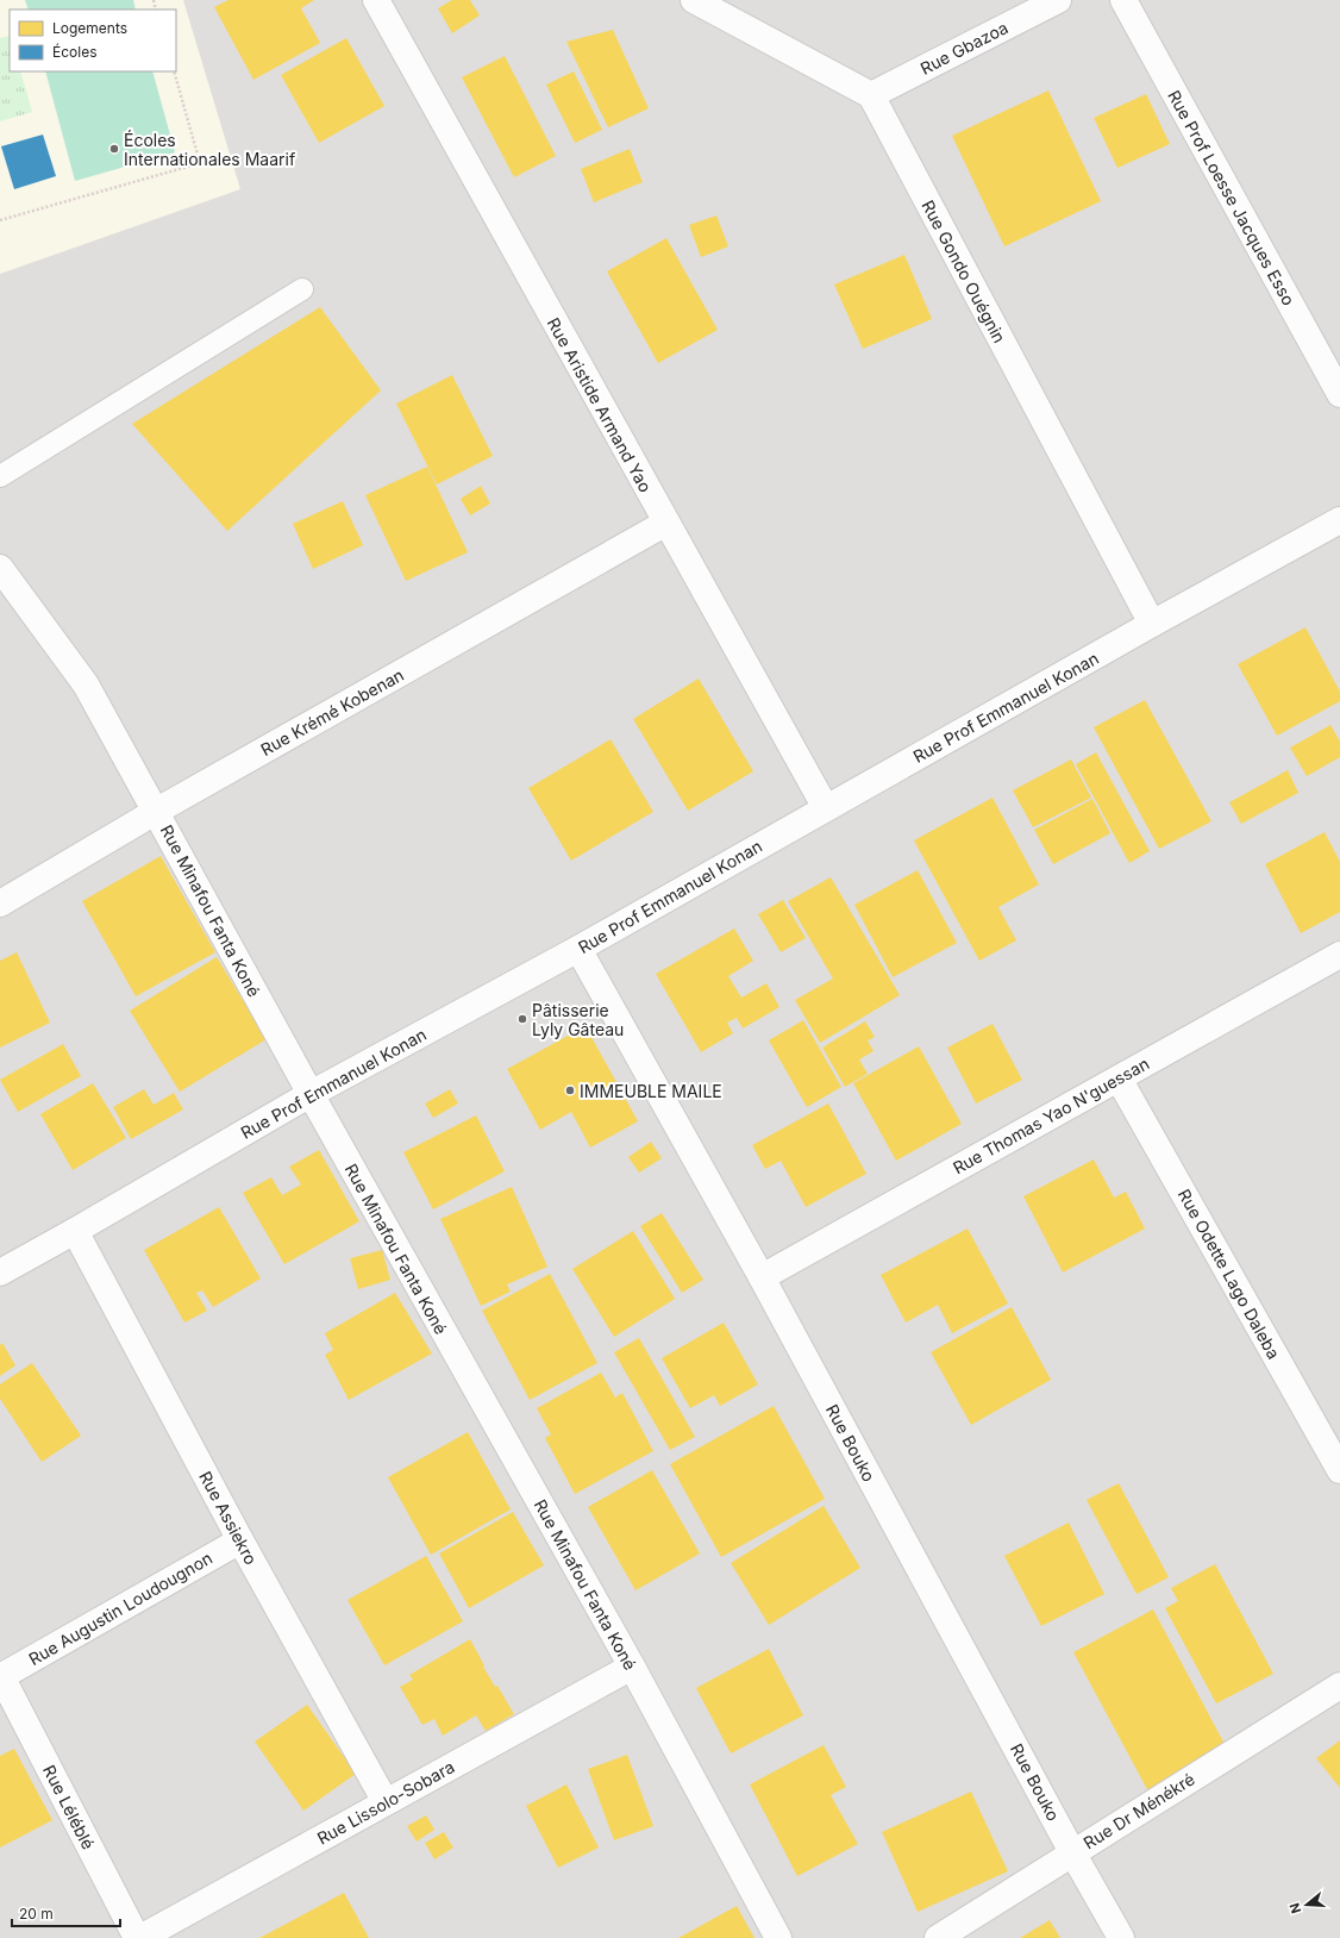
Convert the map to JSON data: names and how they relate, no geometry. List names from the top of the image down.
{
  "streets": {
    "street": [
      "Rue Gbazoa",
      "Rue Prof Loesse Jacques Esso",
      "Rue Gondo Ouégnin",
      "Rue Aristide Armand Yao",
      "Rue Prof Emmanuel Konan",
      "Rue Krémé Kobenan",
      "Rue Minafou Fanta Koné",
      "Rue Thomas Yao N'guessan",
      "Rue Odette Lago Daleba",
      "Rue Bouko",
      "Rue Assiekro",
      "Rue Augustin Loudougnon",
      "Rue Lissolo-Sobara",
      "Rue Léléblé",
      "Rue Dr Ménékré"
    ]
  },
  "crossings": [
    ["Rue Gbazoa", "Rue Gondo Ouégnin"],
    ["Rue Gondo Ouégnin", "Rue Prof Emmanuel Konan"],
    ["Rue Aristide Armand Yao", "Rue Prof Emmanuel Konan"],
    ["Rue Aristide Armand Yao", "Rue Krémé Kobenan"],
    ["Rue Prof Emmanuel Konan", "Rue Minafou Fanta Koné"],
    ["Rue Prof Emmanuel Konan", "Rue Bouko"],
    ["Rue Prof Emmanuel Konan", "Rue Assiekro"],
    ["Rue Krémé Kobenan", "Rue Minafou Fanta Koné"],
    ["Rue Minafou Fanta Koné", "Rue Lissolo-Sobara"],
    ["Rue Thomas Yao N'guessan", "Rue Odette Lago Daleba"],
    ["Rue Thomas Yao N'guessan", "Rue Bouko"],
    ["Rue Bouko", "Rue Dr Ménékré"],
    ["Rue Assiekro", "Rue Augustin Loudougnon"],
    ["Rue Assiekro", "Rue Lissolo-Sobara"],
    ["Rue Augustin Loudougnon", "Rue Léléblé"]
  ],
  "places": ["Écoles Internationales Maarif", "Pâtisserie Lyly Gâteau", "IMMEUBLE MAILE"],
  "legend": ["Logements", "Écoles"],
  "scale_bar": "20 m",
  "north": "left"
}
